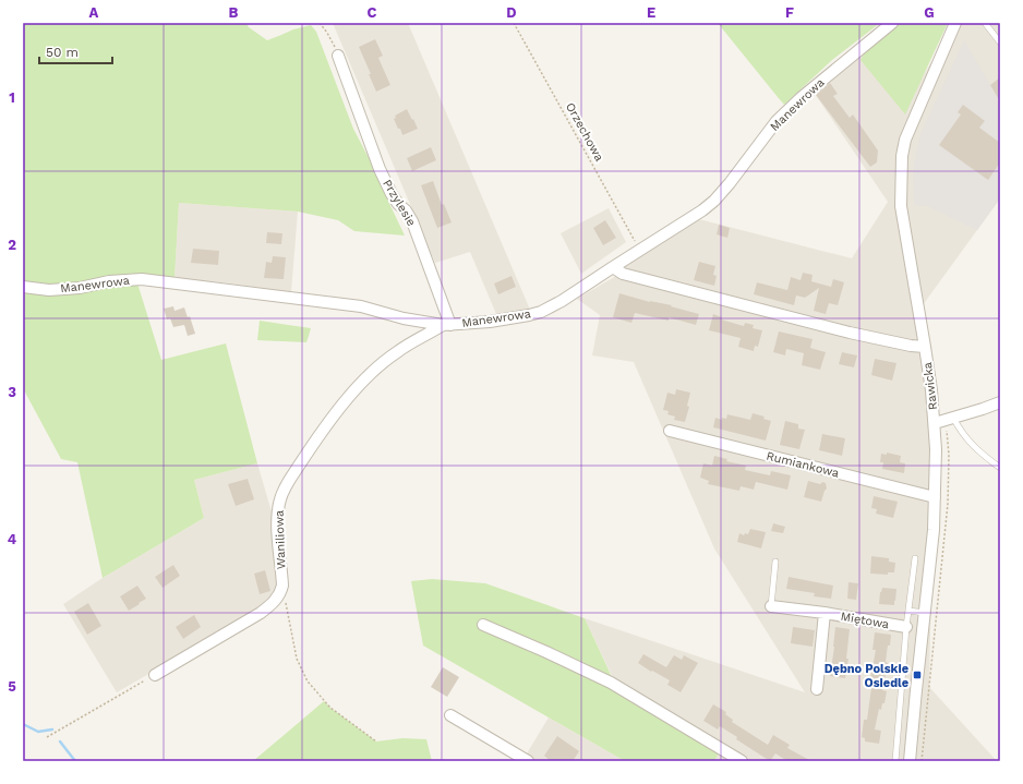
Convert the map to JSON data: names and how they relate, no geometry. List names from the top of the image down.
{
  "streets": {
    "street": [
      "Manewrowa",
      "Przylesie",
      "Rawicka",
      "Rumiankowa",
      "Waniliowa",
      "Miętowa"
    ],
    "path": ["Orzechowa"]
  },
  "crossings": [
    ["Manewrowa", "Orzechowa"],
    ["Manewrowa", "Przylesie"],
    ["Manewrowa", "Waniliowa"],
    ["Przylesie", "Waniliowa"],
    ["Rawicka", "Rumiankowa"]
  ],
  "places": {
    "transit": ["Dębno Polskie Osiedle"]
  },
  "scale_bar": "50 m",
  "grid": {
    "columns": [
      "A",
      "B",
      "C",
      "D",
      "E",
      "F",
      "G"
    ],
    "rows": [
      "1",
      "2",
      "3",
      "4",
      "5"
    ]
  }
}
